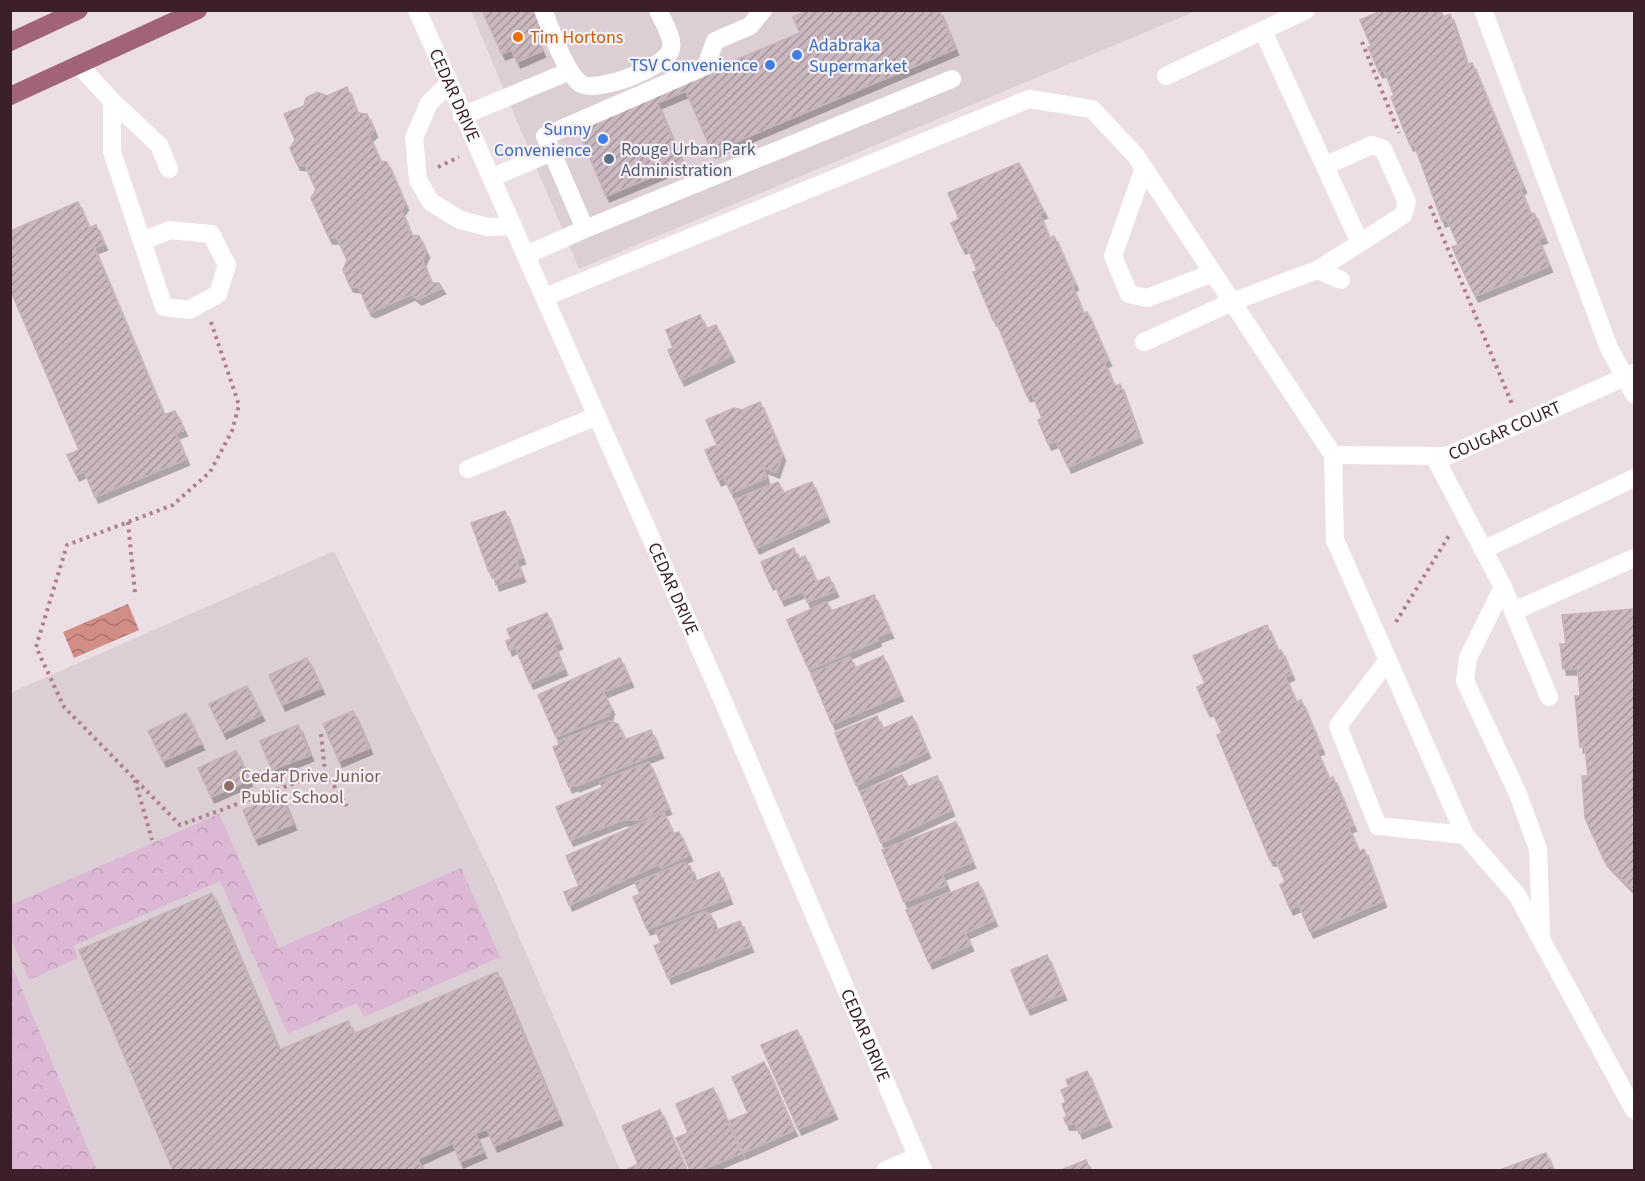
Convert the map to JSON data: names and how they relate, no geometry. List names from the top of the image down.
{
  "streets": {
    "street": ["CEDAR DRIVE", "COUGAR COURT"]
  },
  "places": [
    "Tim Hortons",
    "Adabraka Supermarket",
    "TSV Convenience",
    "Sunny Convenience",
    "Rouge Urban Park Administration",
    "Cedar Drive Junior Public School"
  ]
}
